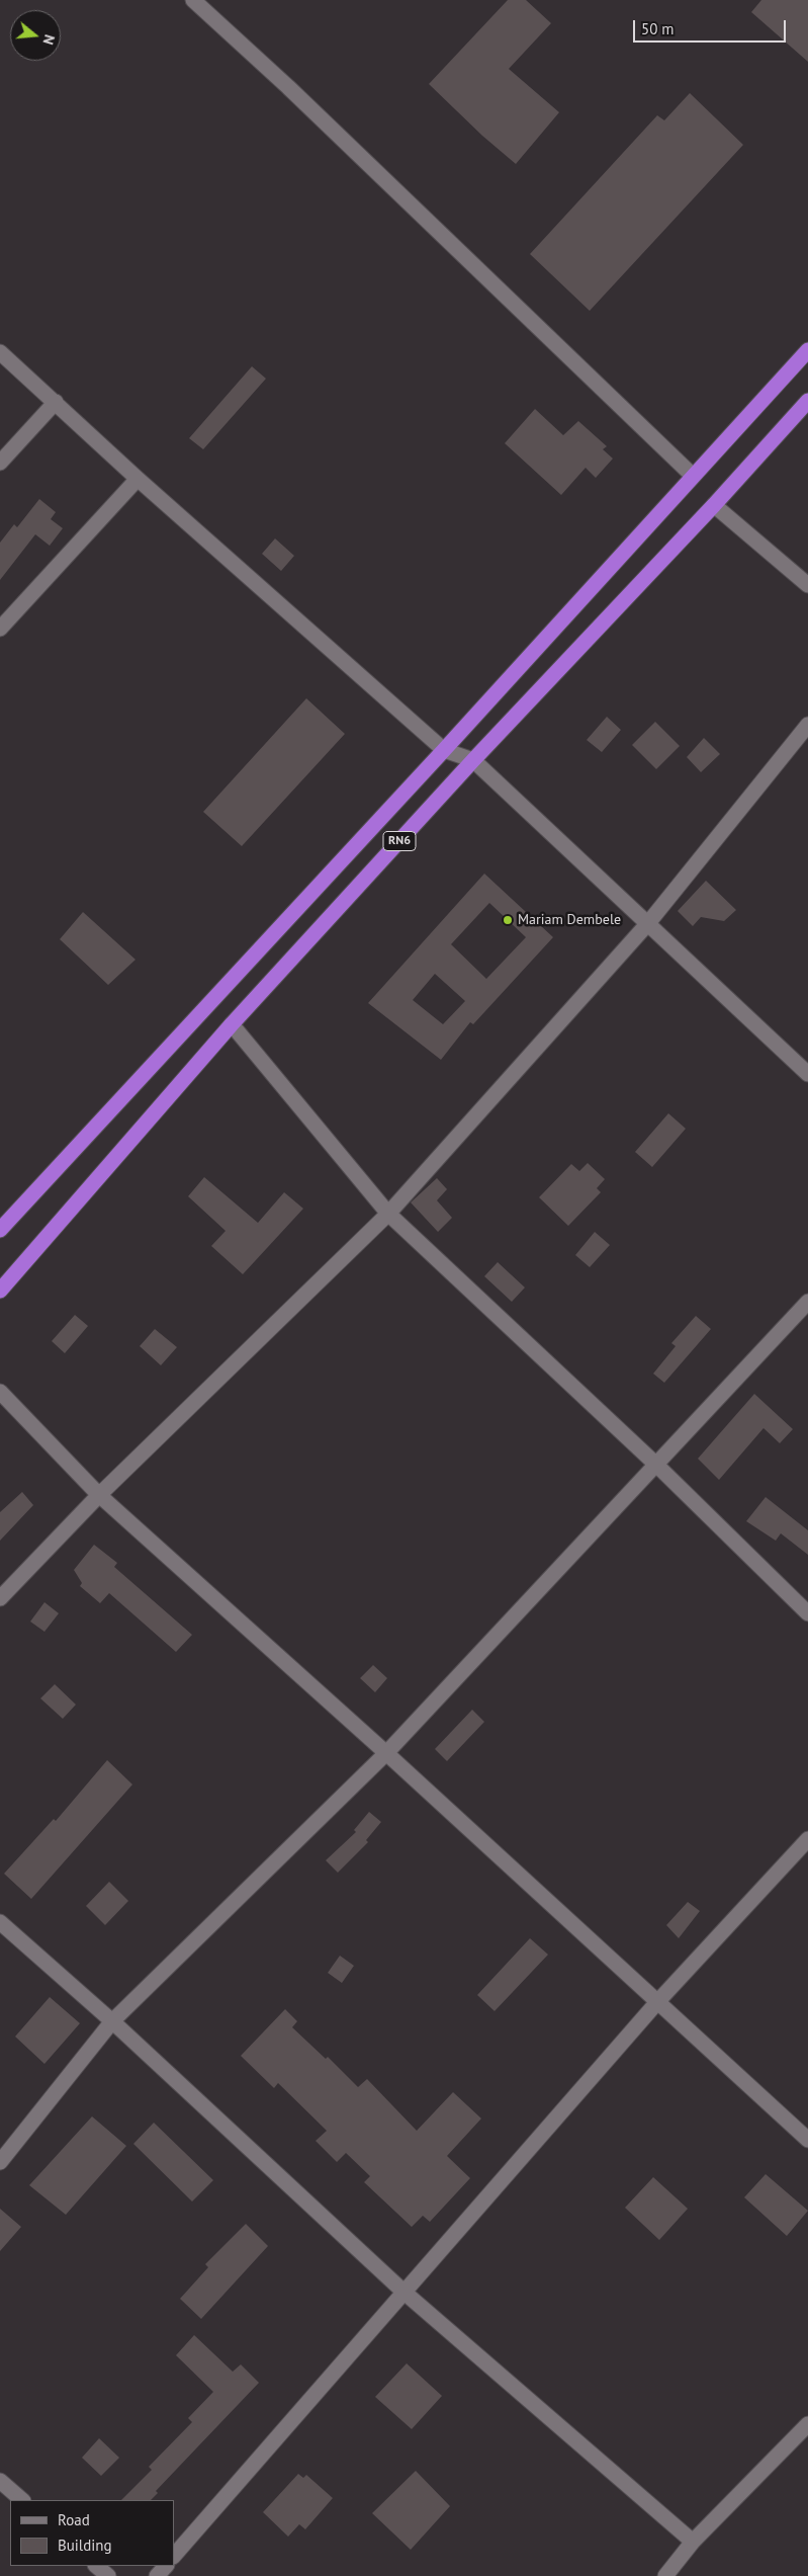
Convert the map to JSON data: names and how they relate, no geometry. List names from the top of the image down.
{
  "streets": {
    "highway": ["RN6"]
  },
  "places": ["Mariam Dembele"],
  "legend": ["Road", "Building"],
  "scale_bar": "50 m",
  "north": "right"
}
